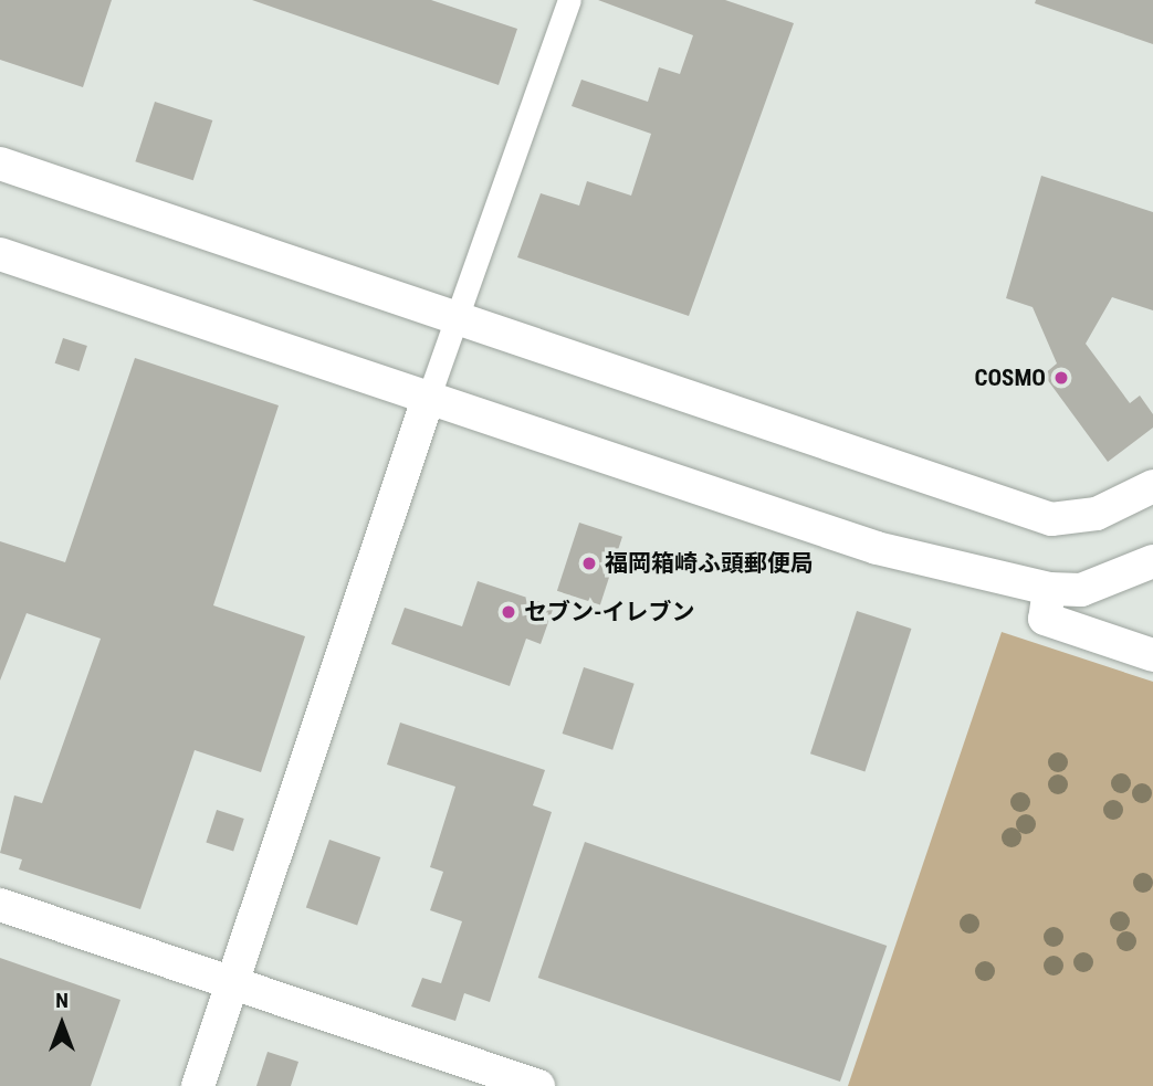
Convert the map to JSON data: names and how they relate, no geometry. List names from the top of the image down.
{
  "places": ["COSMO", "福岡箱崎ふ頭郵便局", "セブン-イレブン"],
  "north": "top"
}
